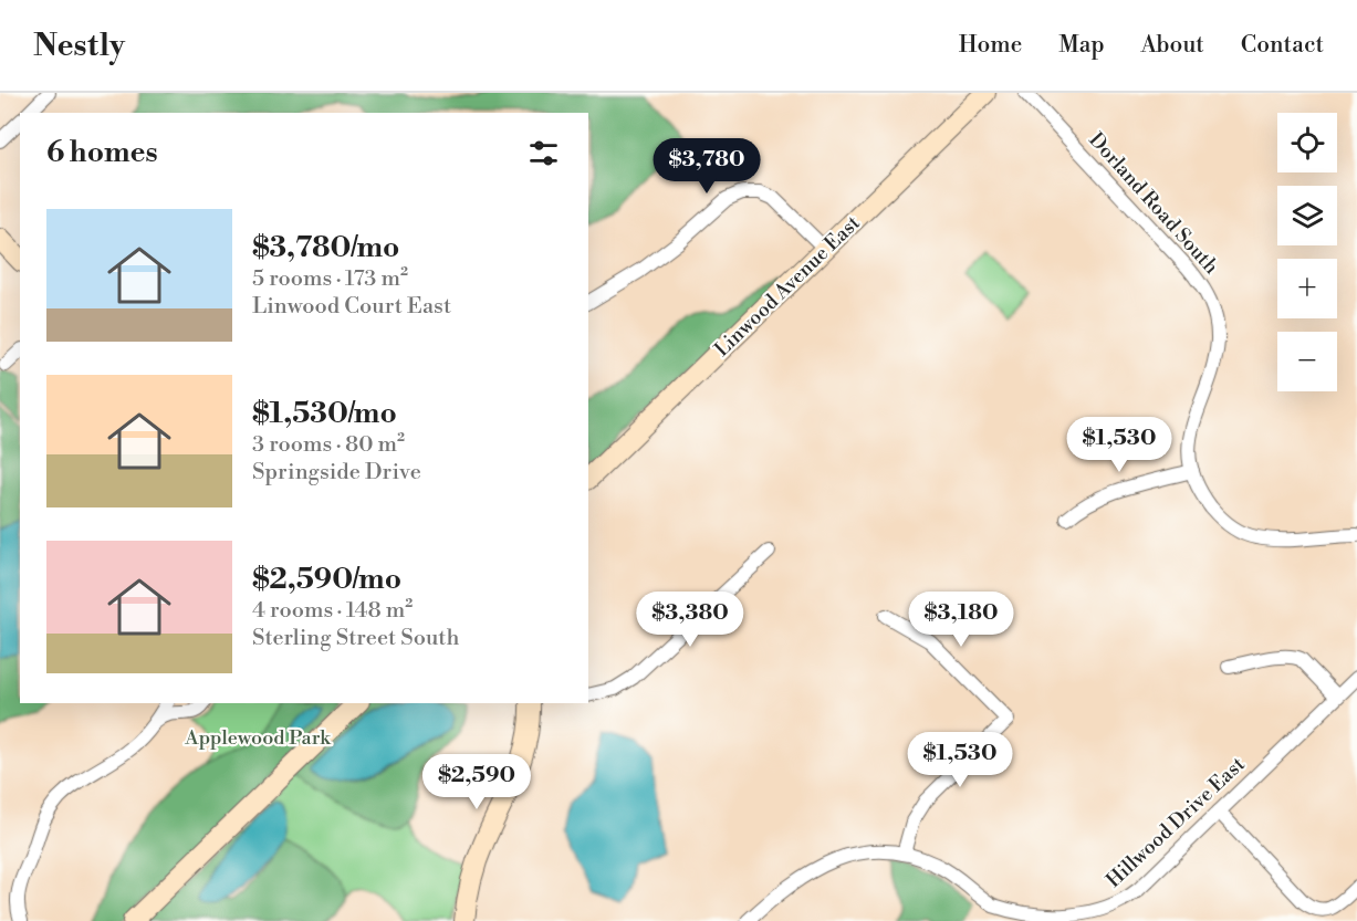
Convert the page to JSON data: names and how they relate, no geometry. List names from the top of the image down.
{
  "streets": {
    "street": ["Dorland Road South", "Linwood Avenue East", "Hillwood Drive East"]
  },
  "parks": ["Applewood Park"],
  "page": {
    "header": "Nestly",
    "nav": [
      "Home",
      "Map",
      "About",
      "Contact"
    ],
    "map_buttons": ["+", "−"],
    "heading": "6 homes",
    "price": [
      "$3,780",
      "$1,530",
      "$3,380",
      "$3,180",
      "$1,530",
      "$2,590"
    ],
    "list": [
      {
        "name": "$3,780/mo",
        "note": "5 rooms · 173 m² · Linwood Court East"
      },
      {
        "name": "$1,530/mo",
        "note": "3 rooms · 80 m² · Springside Drive"
      },
      {
        "name": "$2,590/mo",
        "note": "4 rooms · 148 m² · Sterling Street South"
      }
    ]
  }
}
